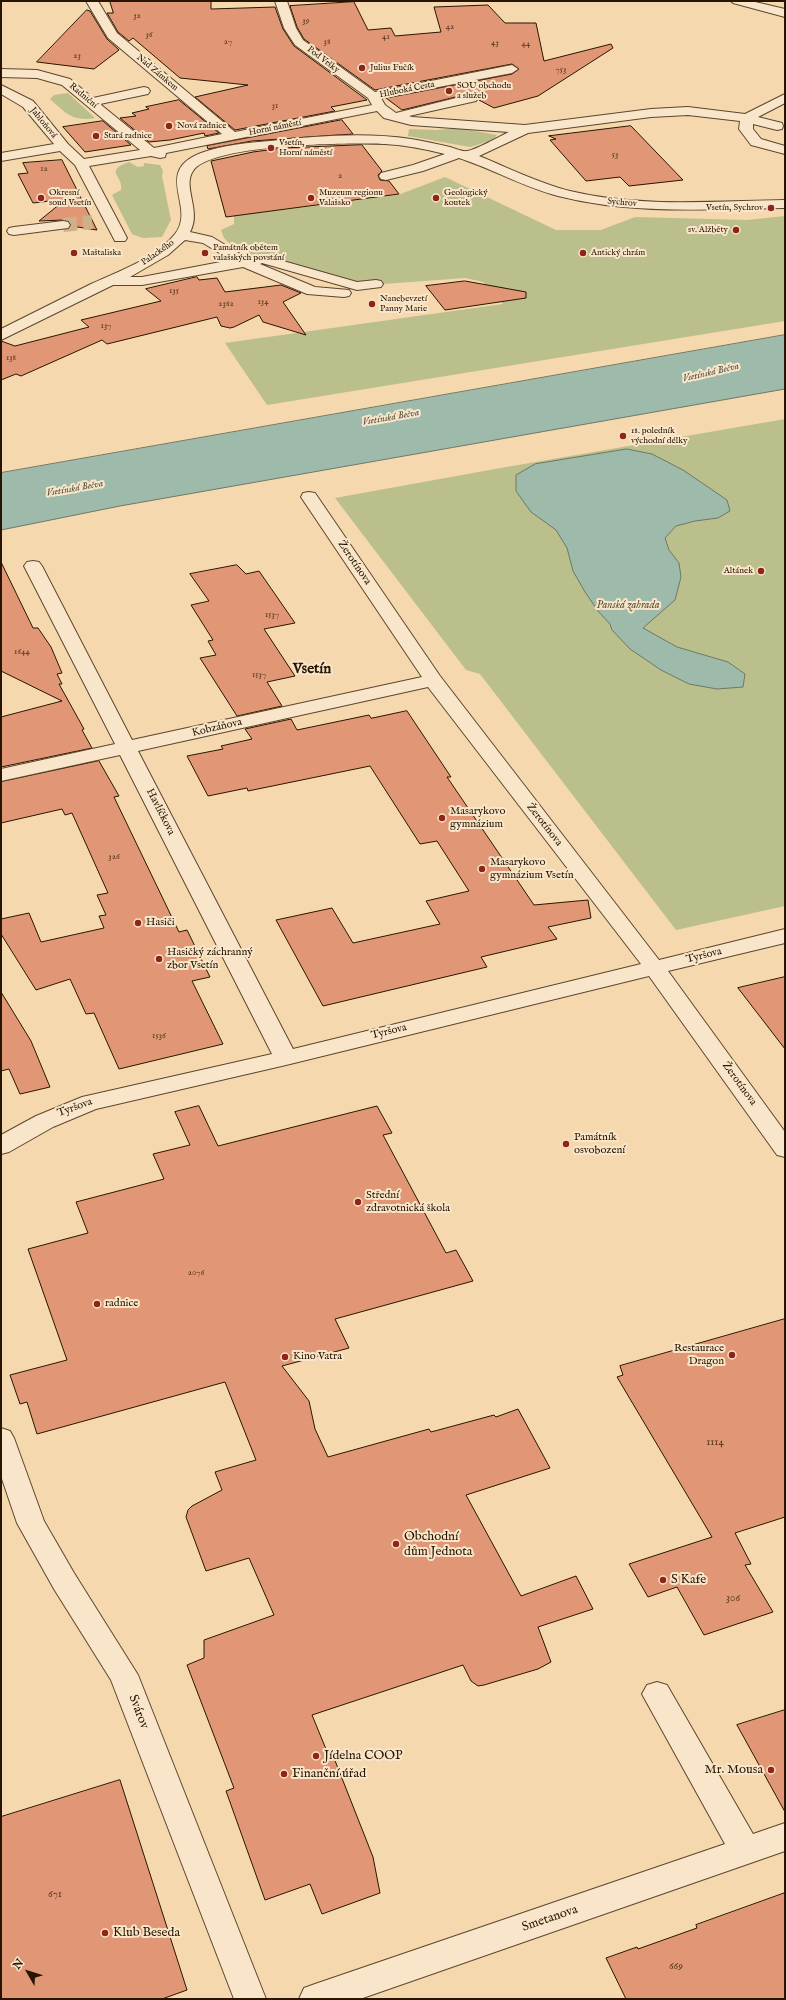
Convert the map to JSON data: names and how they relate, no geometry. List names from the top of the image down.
{
  "streets": {
    "street": [
      "Pod Vršky",
      "Nad Zámkem",
      "Hluboká Cesta",
      "Radniční",
      "Jabloňová",
      "Horní náměstí",
      "Sychrov",
      "Palackého",
      "Žerotínova",
      "Kobzáňova",
      "Havlíčkova",
      "Tyršova",
      "Svárov",
      "Smetanova"
    ]
  },
  "crossings": [
    ["Pod Vršky", "Hluboká Cesta"],
    ["Pod Vršky", "Horní náměstí"],
    ["Nad Zámkem", "Horní náměstí"],
    ["Hluboká Cesta", "Horní náměstí"],
    ["Radniční", "Horní náměstí"],
    ["Jabloňová", "Horní náměstí"],
    ["Horní náměstí", "Sychrov"],
    ["Horní náměstí", "Palackého"],
    ["Sychrov", "Palackého"],
    ["Žerotínova", "Kobzáňova"],
    ["Žerotínova", "Tyršova"],
    ["Kobzáňova", "Havlíčkova"],
    ["Havlíčkova", "Tyršova"]
  ],
  "districts": ["Vsetín"],
  "water": ["Vsetínská Bečva"],
  "parks": ["Panská zahrada"],
  "places": [
    "Julius Fučík",
    "SOU obchodu a služeb",
    "Nová radnice",
    "Stará radnice",
    "Vsetín, Horní náměstí",
    "Okresní soud Vsetín",
    "Muzeum regionu Valašsko",
    "Geologický koutek",
    "Vsetín, Sychrov",
    "sv. Alžběty",
    "Maštaliska",
    "Památník obětem valašských povstání",
    "Antický chrám",
    "Nanebevzetí Panny Marie",
    "18. poledník východní délky",
    "Altánek",
    "Masarykovo gymnázium",
    "Masarykovo gymnázium Vsetín",
    "Hasiči",
    "Hasičký záchranný zbor Vsetín",
    "Památník osvobození",
    "Střední zdravotnická škola",
    "radnice",
    "Restaurace Dragon",
    "Kino Vatra",
    "Obchodní dům Jednota",
    "S Kafe",
    "Jídelna COOP",
    "Mr. Mousa",
    "Finanční úřad",
    "Klub Beseda"
  ],
  "house_numbers": [
    "32",
    "39",
    "42",
    "36",
    "41",
    "27",
    "38",
    "43",
    "44",
    "23",
    "753",
    "31",
    "53",
    "12",
    "2",
    "135",
    "134",
    "2382",
    "137",
    "138",
    "1537",
    "1644",
    "1537",
    "326",
    "1536",
    "2076",
    "1114",
    "306",
    "671",
    "669"
  ],
  "north": "top left"
}
